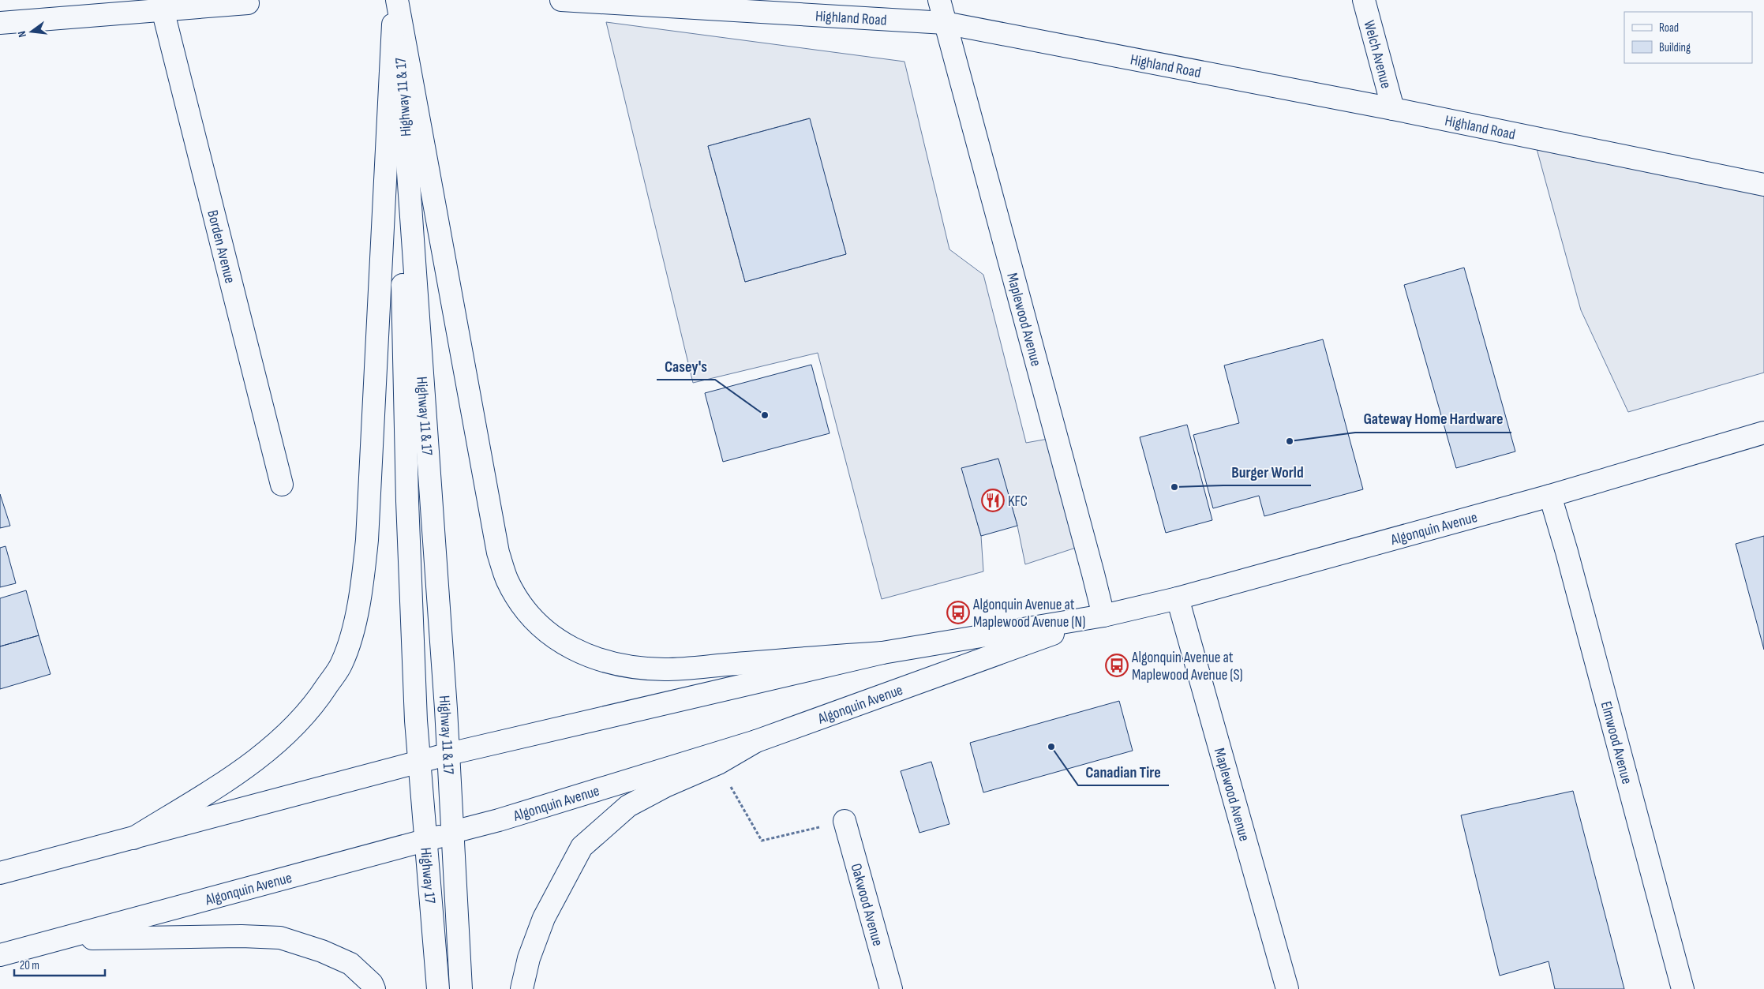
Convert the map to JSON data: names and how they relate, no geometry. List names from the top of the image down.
{
  "streets": {
    "main road": [
      "Highland Road",
      "Welch Avenue",
      "Highway 11 & 17",
      "Borden Avenue",
      "Maplewood Avenue",
      "Algonquin Avenue",
      "Elmwood Avenue",
      "Highway 17",
      "Oakwood Avenue"
    ]
  },
  "crossings": [
    ["Highland Road", "Welch Avenue"],
    ["Highland Road", "Maplewood Avenue"],
    ["Highway 11 & 17", "Algonquin Avenue"],
    ["Highway 11 & 17", "Highway 17"],
    ["Maplewood Avenue", "Algonquin Avenue"],
    ["Algonquin Avenue", "Elmwood Avenue"],
    ["Algonquin Avenue", "Highway 17"]
  ],
  "places": {
    "other": [
      "Casey's",
      "Gateway Home Hardware",
      "Burger World",
      "Canadian Tire"
    ],
    "restaurant": ["KFC"],
    "bus stop": ["Algonquin Avenue at Maplewood Avenue (N)", "Algonquin Avenue at Maplewood Avenue (S)"]
  },
  "legend": ["Road", "Building"],
  "scale_bar": "20 m",
  "north": "left"
}
